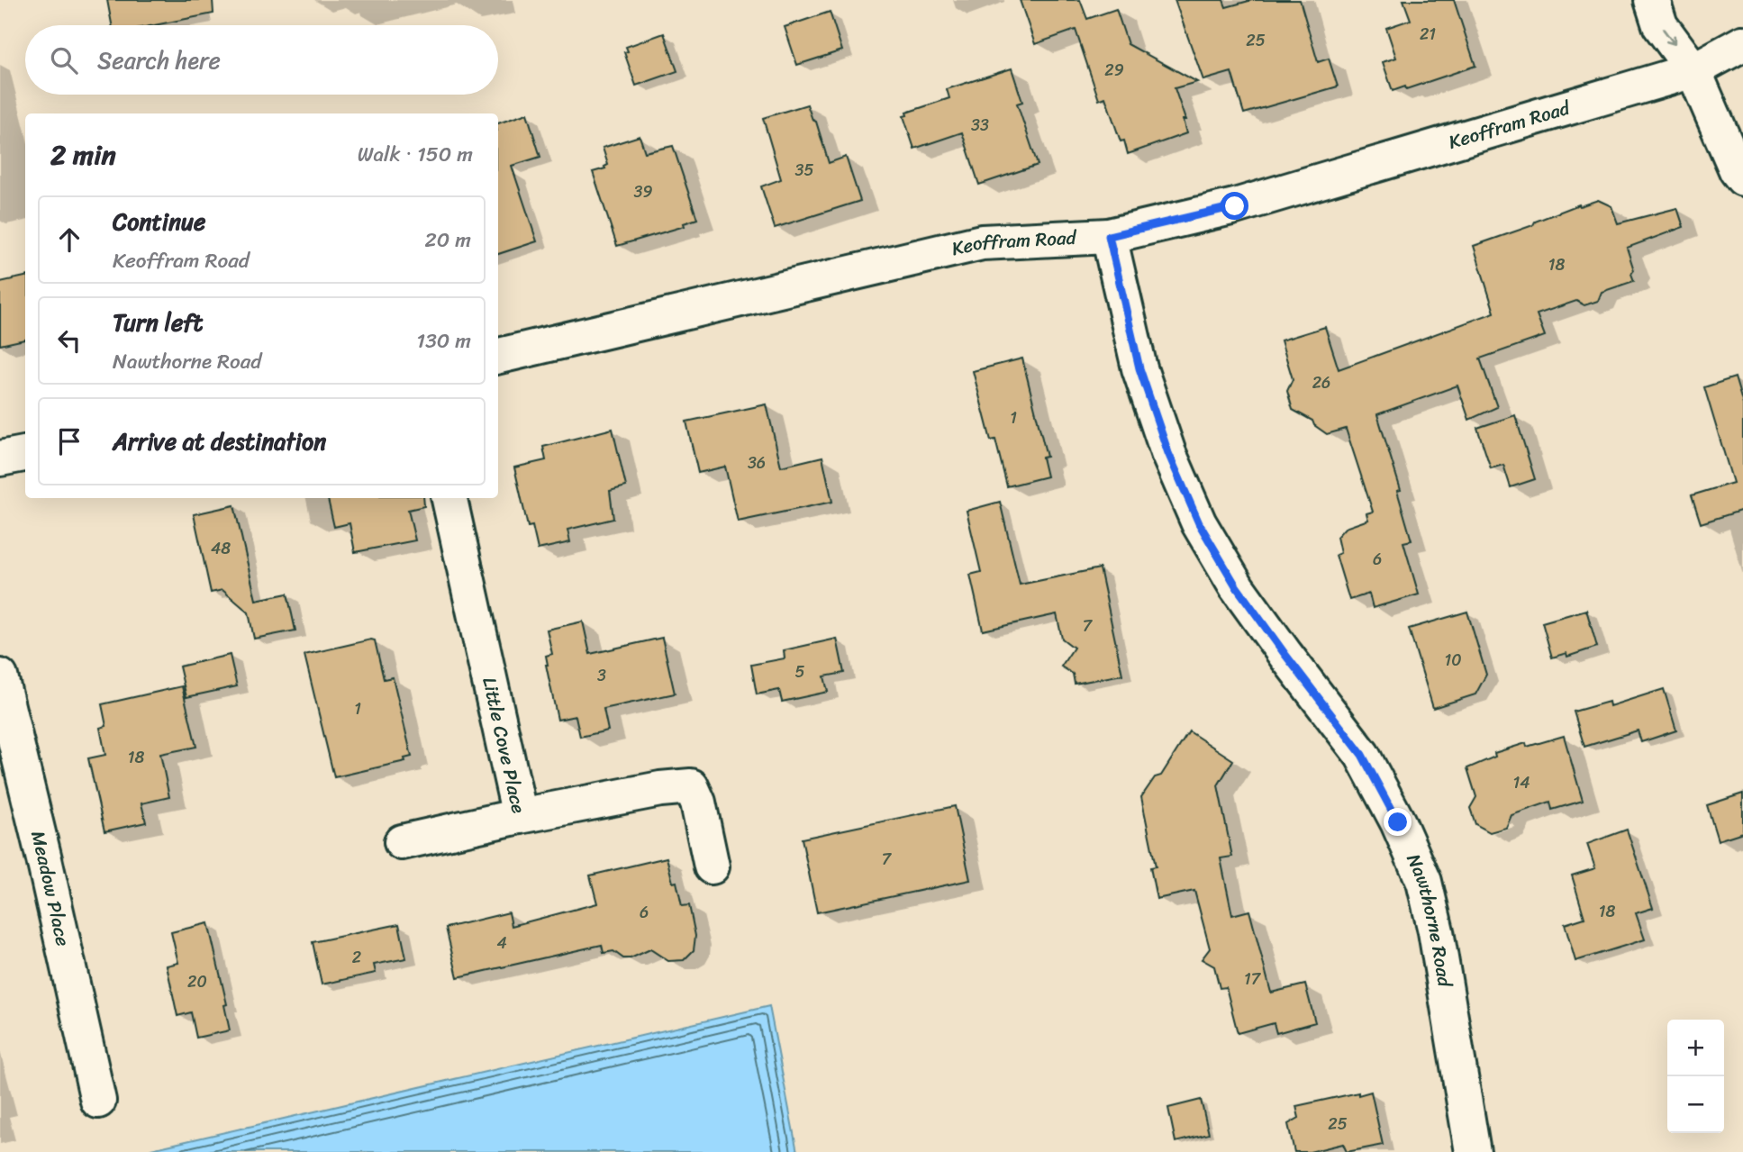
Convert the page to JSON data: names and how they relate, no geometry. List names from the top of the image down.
{
  "streets": {
    "street": [
      "Keoffram Road",
      "Little Cove Place",
      "Meadow Place",
      "Nawthorne Road"
    ]
  },
  "crossings": [
    ["Keoffram Road", "Nawthorne Road"]
  ],
  "house_numbers": [
    "21",
    "25",
    "29",
    "33",
    "35",
    "39",
    "18",
    "26",
    "1",
    "36",
    "48",
    "6",
    "7",
    "10",
    "5",
    "3",
    "1",
    "18",
    "14",
    "7",
    "18",
    "6",
    "4",
    "2",
    "17",
    "20",
    "25"
  ],
  "page": {
    "search": "Search here",
    "heading": ["2 min", "Walk · 150 m"],
    "list": [
      ["Continue", "Keoffram Road", "20 m"],
      ["Turn left", "Nawthorne Road", "130 m"],
      "Arrive at destination"
    ],
    "map_buttons": ["+", "−"]
  }
}
